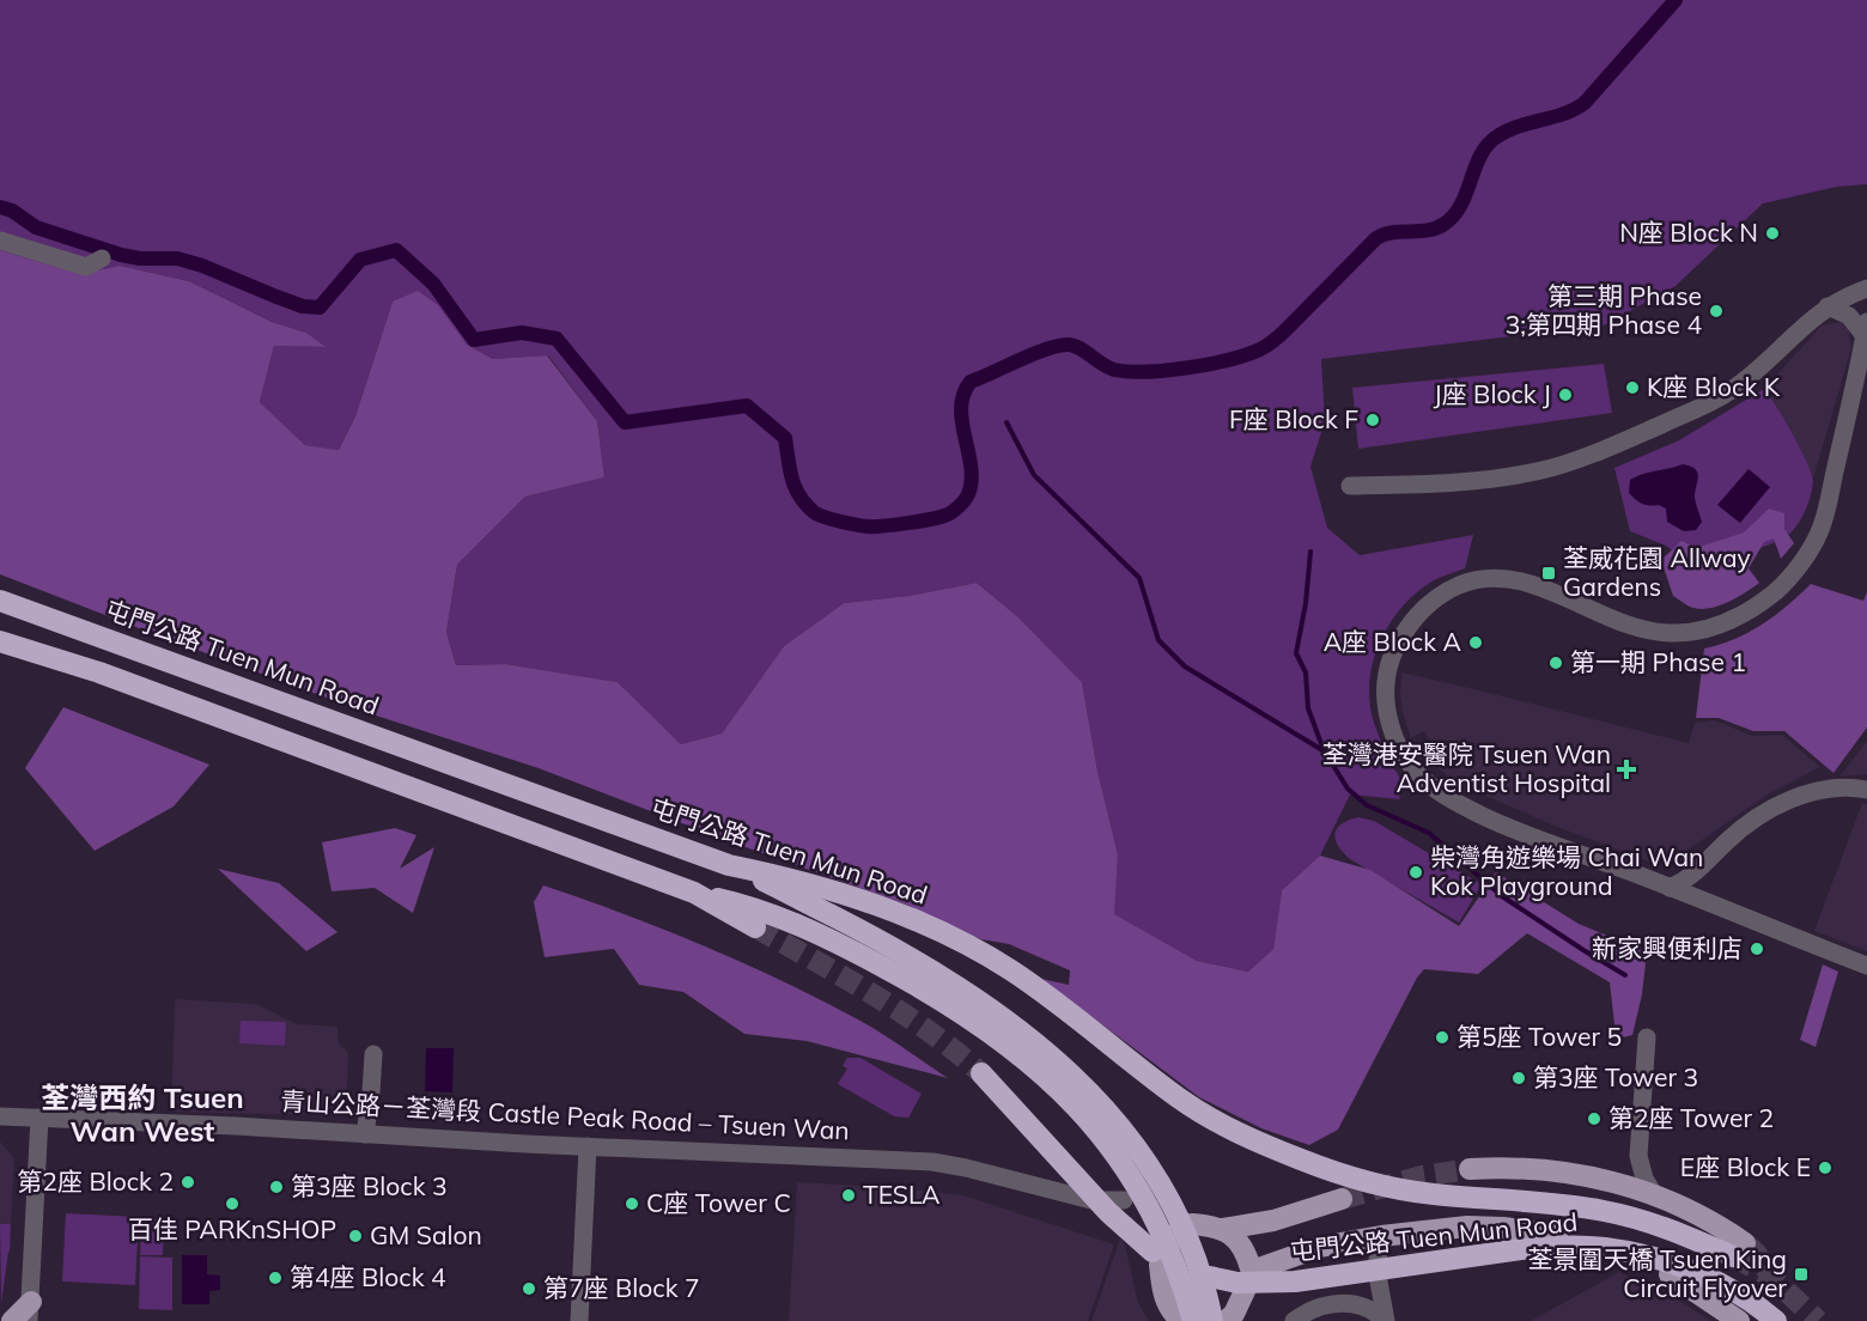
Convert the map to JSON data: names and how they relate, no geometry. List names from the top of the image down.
{
  "streets": {
    "highway": ["屯門公路 Tuen Mun Road"],
    "street": ["青山公路－荃灣段 Castle Peak Road – Tsuen Wan"]
  },
  "districts": ["荃灣西約 Tsuen Wan West"],
  "places": {
    "other": [
      "N座 Block N",
      "第三期 Phase 3;第四期 Phase 4",
      "K座 Block K",
      "J座 Block J",
      "F座 Block F",
      "A座 Block A",
      "第一期 Phase 1",
      "柴灣角遊樂場 Chai Wan Kok Playground",
      "新家興便利店",
      "第5座 Tower 5",
      "第3座 Tower 3",
      "第2座 Tower 2",
      "E座 Block E",
      "第2座 Block 2",
      "第3座 Block 3",
      "TESLA",
      "百佳 PARKnSHOP",
      "C座 Tower C",
      "GM Salon",
      "第4座 Block 4",
      "第7座 Block 7"
    ],
    "transit": ["荃威花園 Allway Gardens", "荃景圍天橋 Tsuen King Circuit Flyover"],
    "health": ["荃灣港安醫院 Tsuen Wan Adventist Hospital"]
  }
}
